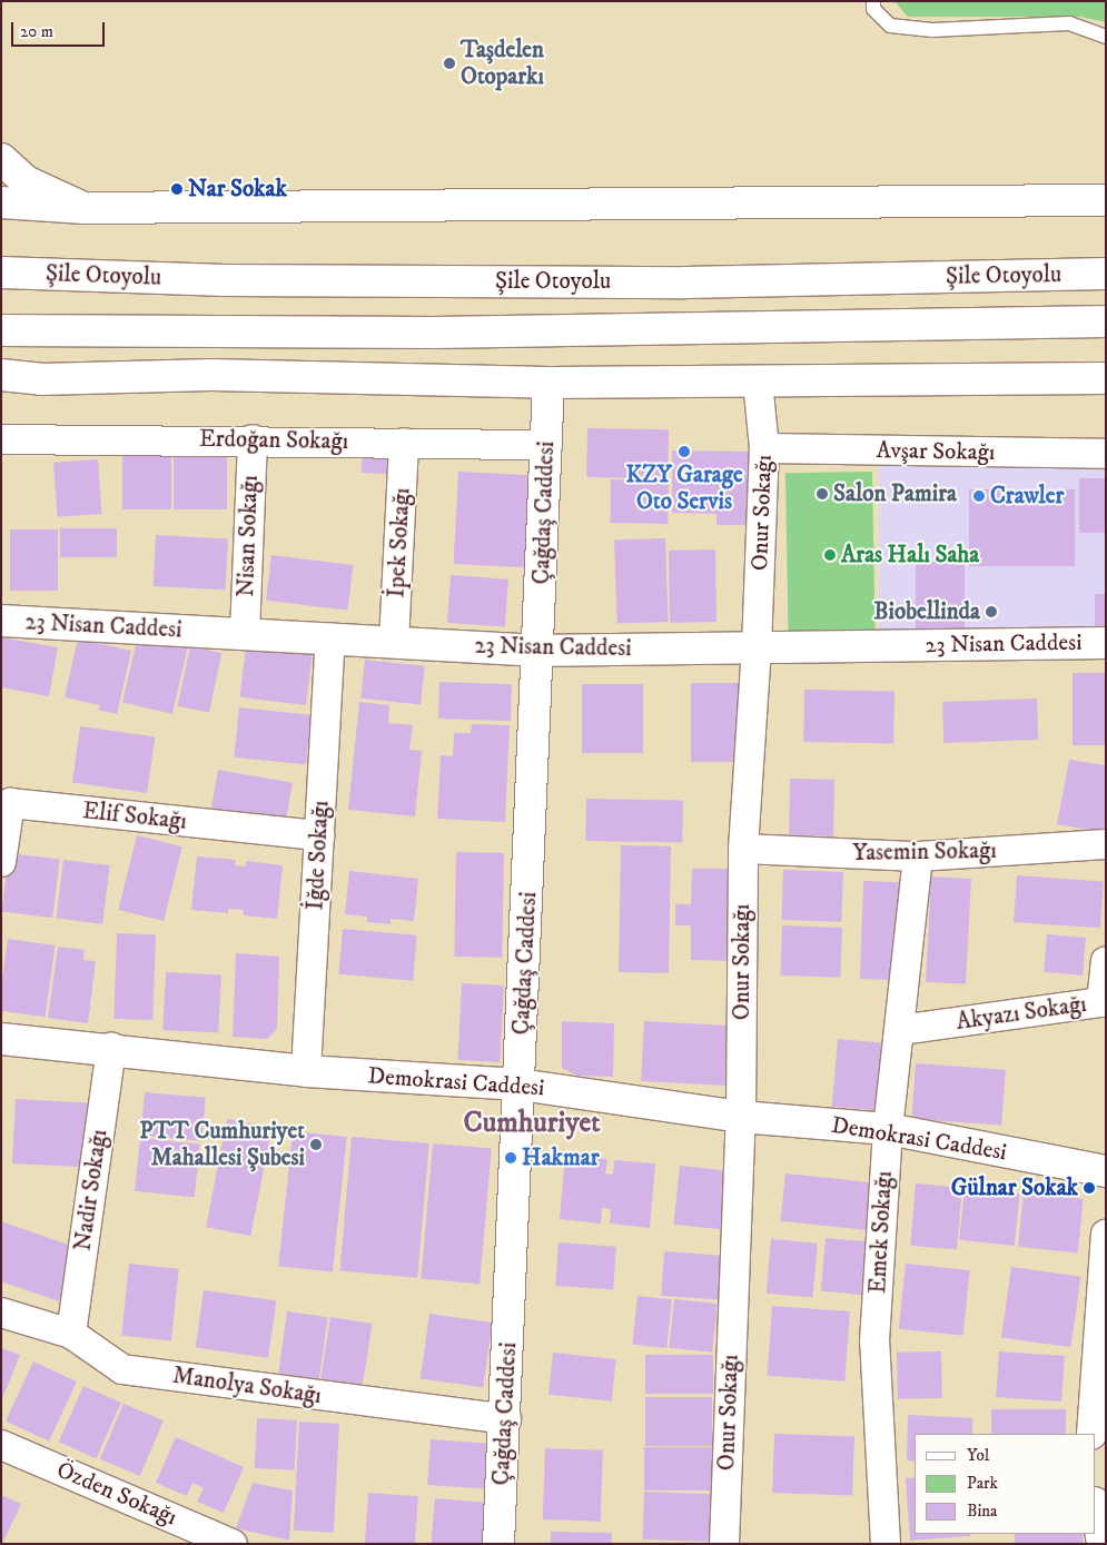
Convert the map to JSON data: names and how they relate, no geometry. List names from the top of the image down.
{
  "streets": {
    "main road": [
      "Şile Otoyolu",
      "Çağdaş Caddesi",
      "23 Nisan Caddesi",
      "Demokrasi Caddesi"
    ],
    "street": [
      "Erdoğan Sokağı",
      "Avşar Sokağı",
      "Onur Sokağı",
      "Nisan Sokağı",
      "İpek Sokağı",
      "Elif Sokağı",
      "Yasemin Sokağı",
      "İğde Sokağı",
      "Akyazı Sokağı",
      "Nadir Sokağı",
      "Emek Sokağı",
      "Manolya Sokağı",
      "Özden Sokağı"
    ]
  },
  "crossings": [
    ["Erdoğan Sokağı", "Çağdaş Caddesi"],
    ["Erdoğan Sokağı", "Nisan Sokağı"],
    ["Erdoğan Sokağı", "İpek Sokağı"],
    ["Avşar Sokağı", "Onur Sokağı"],
    ["Çağdaş Caddesi", "23 Nisan Caddesi"],
    ["Çağdaş Caddesi", "Demokrasi Caddesi"],
    ["Çağdaş Caddesi", "Manolya Sokağı"],
    ["Onur Sokağı", "23 Nisan Caddesi"],
    ["Onur Sokağı", "Yasemin Sokağı"],
    ["Onur Sokağı", "Demokrasi Caddesi"],
    ["Nisan Sokağı", "23 Nisan Caddesi"],
    ["İpek Sokağı", "23 Nisan Caddesi"],
    ["23 Nisan Caddesi", "İğde Sokağı"],
    ["Elif Sokağı", "İğde Sokağı"],
    ["Yasemin Sokağı", "Emek Sokağı"],
    ["İğde Sokağı", "Demokrasi Caddesi"],
    ["Akyazı Sokağı", "Emek Sokağı"],
    ["Demokrasi Caddesi", "Nadir Sokağı"],
    ["Demokrasi Caddesi", "Emek Sokağı"],
    ["Nadir Sokağı", "Manolya Sokağı"]
  ],
  "districts": ["Cumhuriyet"],
  "places": [
    "Taşdelen Otoparkı",
    "Nar Sokak",
    "KZY Garage Oto Servis",
    "Salon Pamira",
    "Crawler",
    "Aras Halı Saha",
    "Biobellinda",
    "PTT Cumhuriyet Mahallesi Şubesi",
    "Hakmar",
    "Gülnar Sokak"
  ],
  "legend": ["Yol", "Park", "Bina"],
  "scale_bar": "20 m"
}
